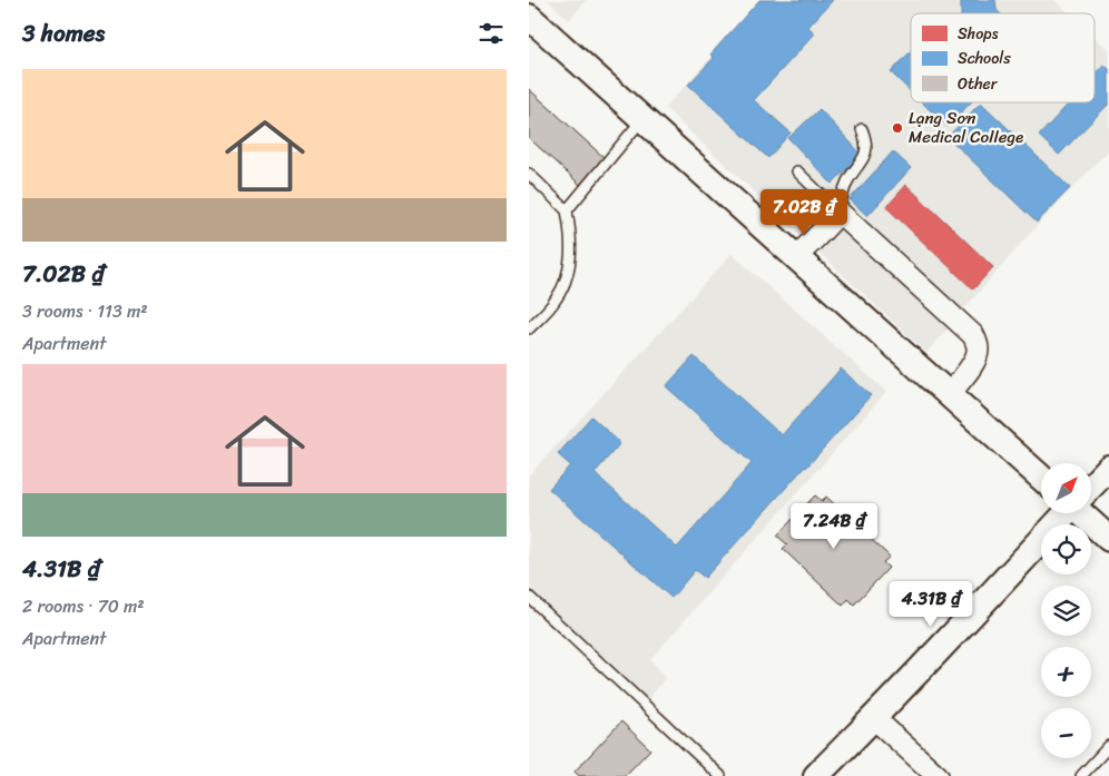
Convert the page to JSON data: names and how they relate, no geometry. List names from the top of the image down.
{
  "places": ["Lạng Sơn Medical College"],
  "legend": ["Shops", "Schools", "Other"],
  "north": "top right",
  "page": {
    "heading": "3 homes",
    "list": [
      {
        "name": "7.02B ₫",
        "note": "3 rooms · 113 m² · Apartment"
      },
      {
        "name": "4.31B ₫",
        "note": "2 rooms · 70 m² · Apartment"
      }
    ],
    "price": ["7.02B ₫", "7.24B ₫", "4.31B ₫"],
    "map_buttons": ["+", "−"]
  }
}
